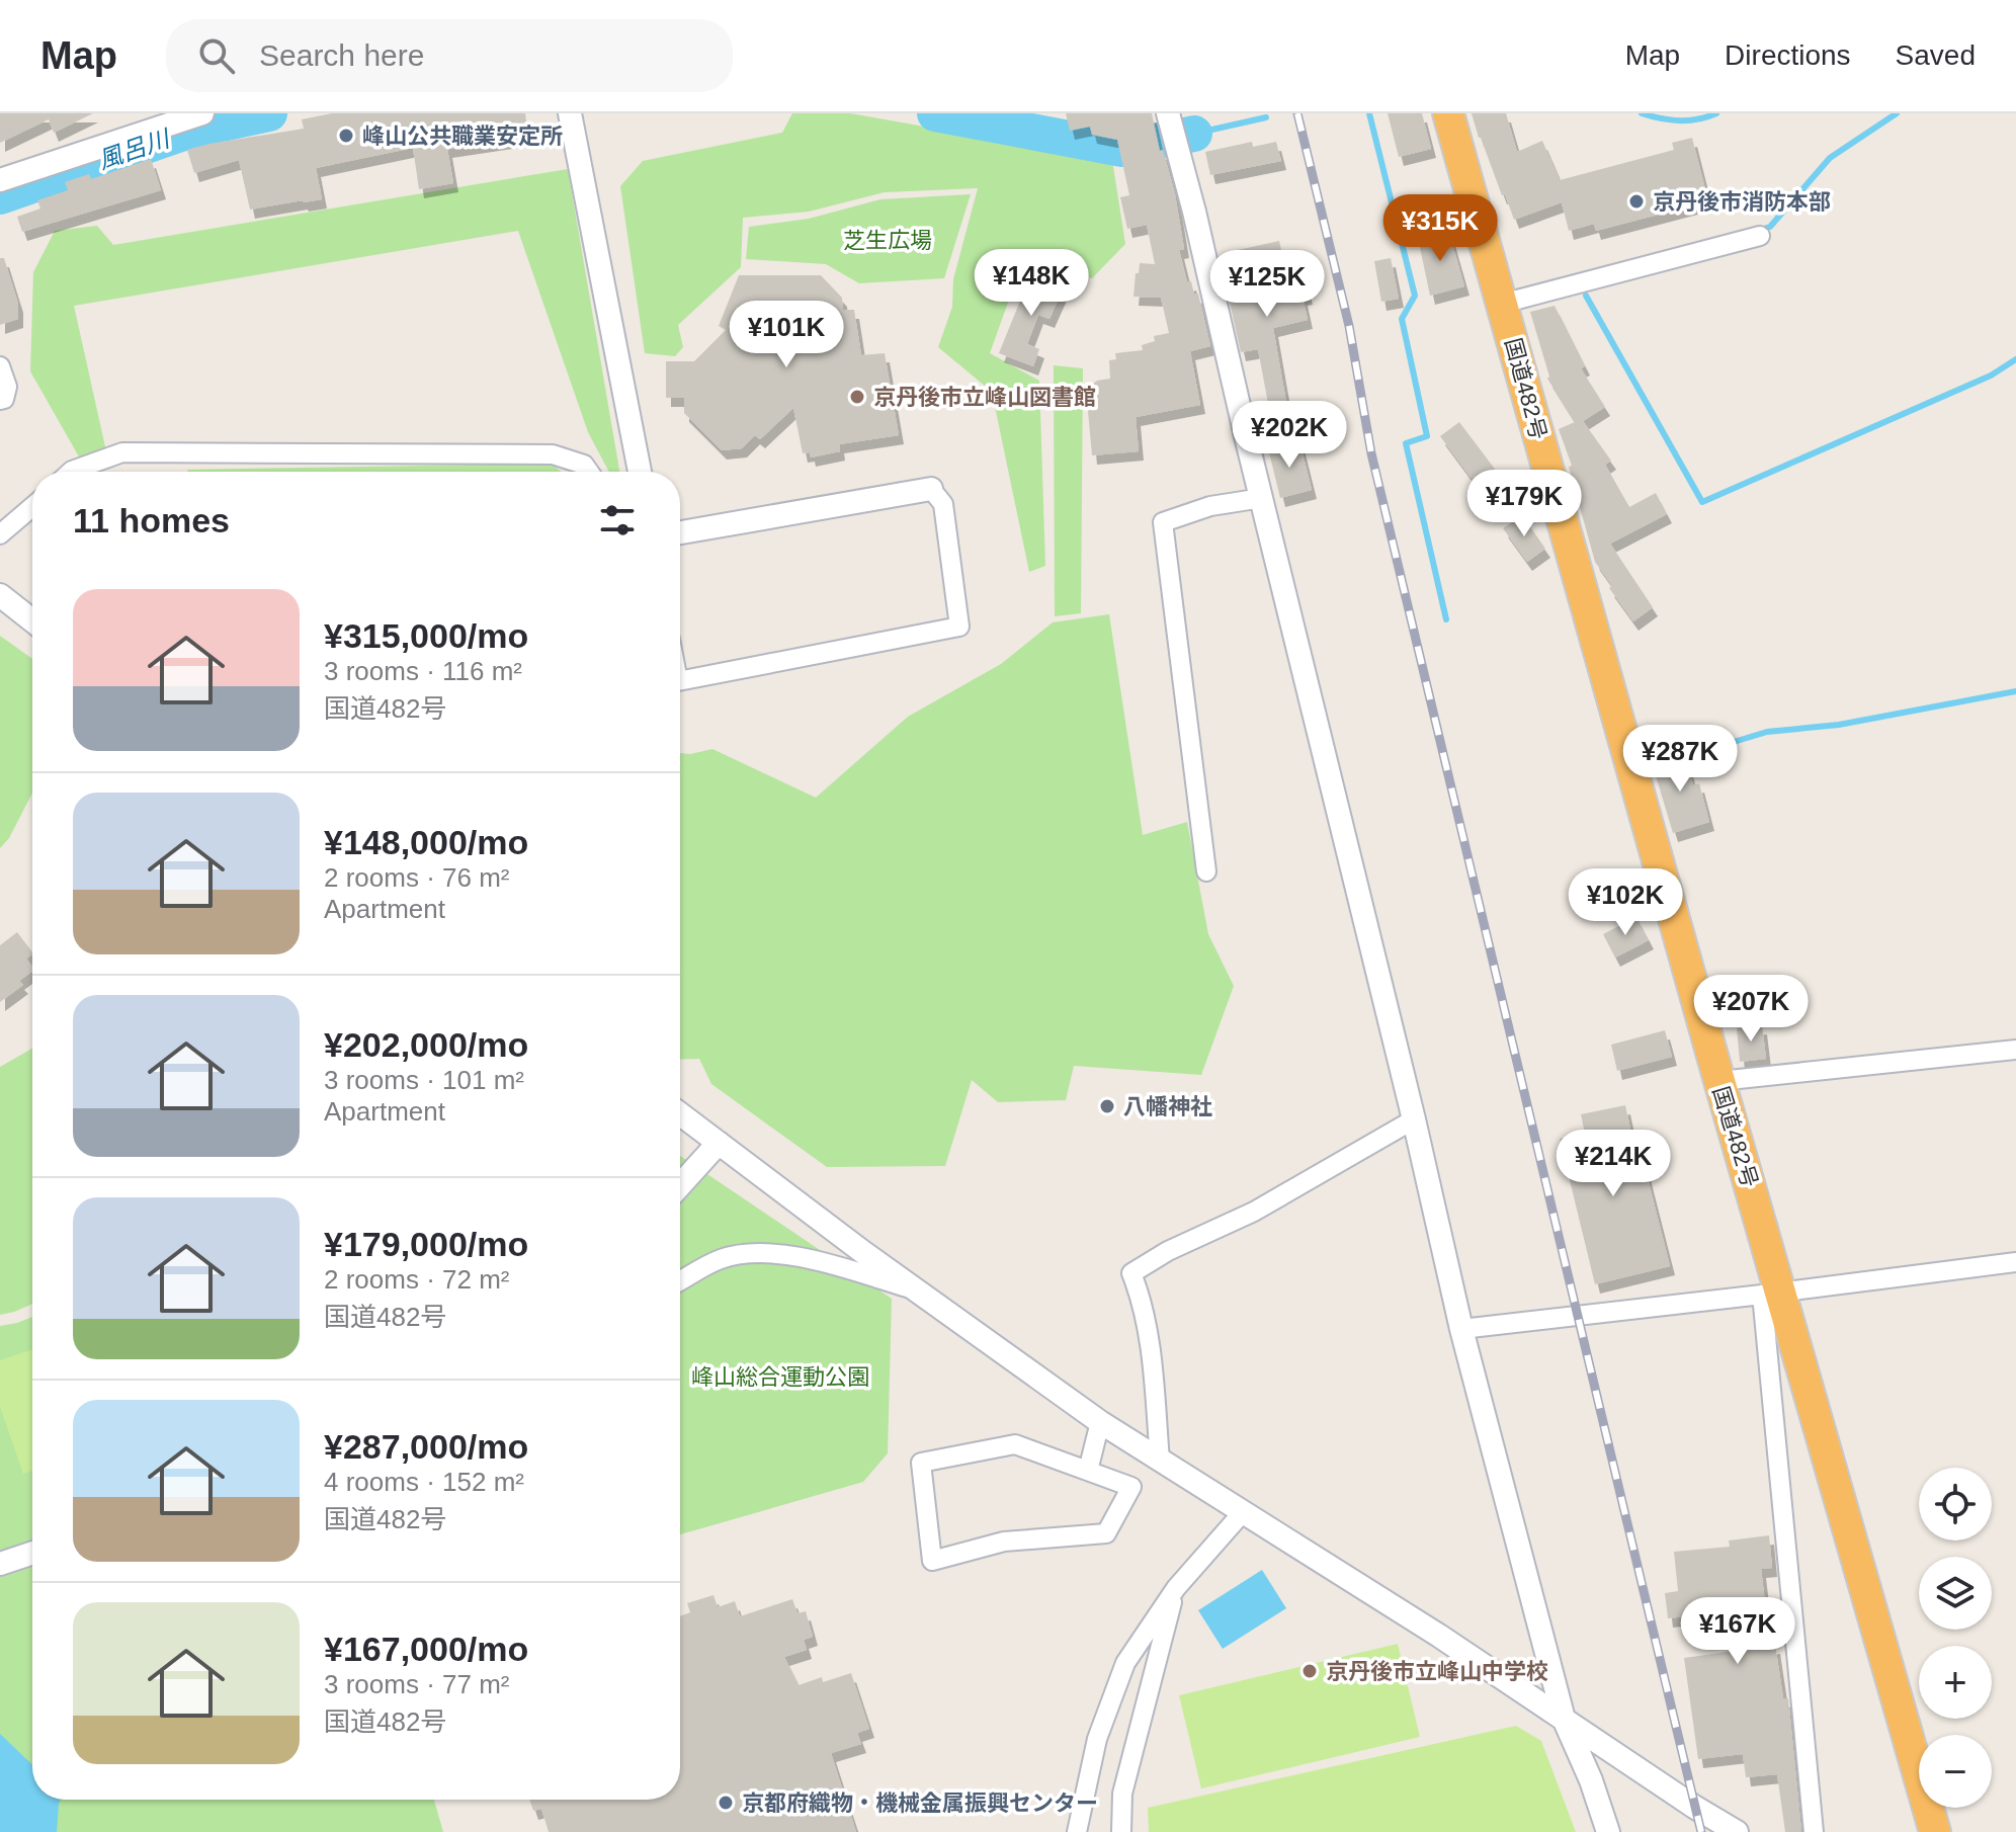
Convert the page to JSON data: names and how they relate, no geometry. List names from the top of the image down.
{
  "streets": {
    "highway": ["国道482号"]
  },
  "water": ["風呂川"],
  "parks": ["芝生広場", "峰山総合運動公園"],
  "places": [
    "峰山公共職業安定所",
    "京丹後市消防本部",
    "京丹後市立峰山図書館",
    "八幡神社",
    "京丹後市立峰山中学校",
    "京都府織物・機械金属振興センター"
  ],
  "page": {
    "header": "Map",
    "search": "Search here",
    "nav": ["Map", "Directions", "Saved"],
    "price": [
      "¥315K",
      "¥148K",
      "¥125K",
      "¥101K",
      "¥202K",
      "¥179K",
      "¥287K",
      "¥102K",
      "¥207K",
      "¥214K",
      "¥167K"
    ],
    "heading": "11 homes",
    "list": [
      {
        "name": "¥315,000/mo",
        "note": "3 rooms · 116 m² · 国道482号"
      },
      {
        "name": "¥148,000/mo",
        "note": "2 rooms · 76 m² · Apartment"
      },
      {
        "name": "¥202,000/mo",
        "note": "3 rooms · 101 m² · Apartment"
      },
      {
        "name": "¥179,000/mo",
        "note": "2 rooms · 72 m² · 国道482号"
      },
      {
        "name": "¥287,000/mo",
        "note": "4 rooms · 152 m² · 国道482号"
      },
      {
        "name": "¥167,000/mo",
        "note": "3 rooms · 77 m² · 国道482号"
      }
    ],
    "map_buttons": ["+", "−"]
  }
}
